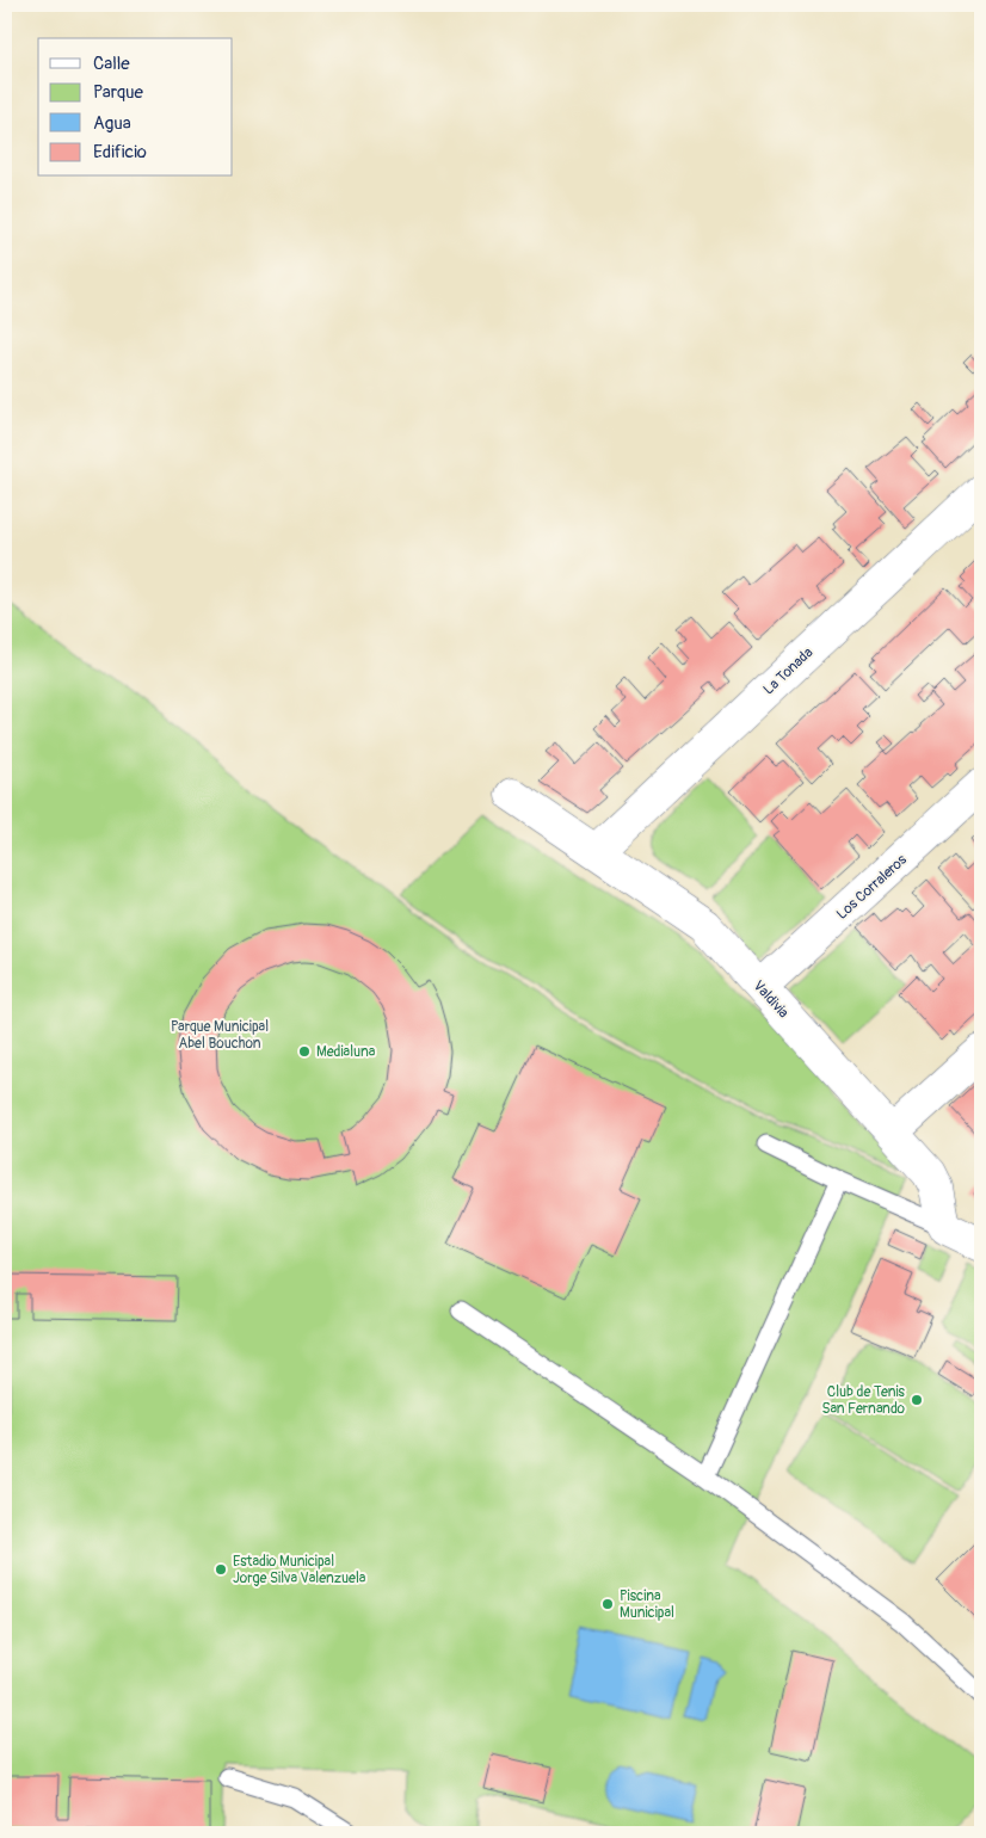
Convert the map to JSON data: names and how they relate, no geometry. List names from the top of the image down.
{
  "streets": {
    "street": ["La Tonada", "Los Corraleros", "Valdivia"]
  },
  "crossings": [
    ["La Tonada", "Valdivia"],
    ["Los Corraleros", "Valdivia"]
  ],
  "parks": ["Parque Municipal Abel Bouchon"],
  "places": [
    "Medialuna",
    "Club de Tenis San Fernando",
    "Estadio Municipal Jorge Silva Valenzuela",
    "Piscina Municipal"
  ],
  "legend": [
    "Calle",
    "Parque",
    "Agua",
    "Edificio"
  ]
}
